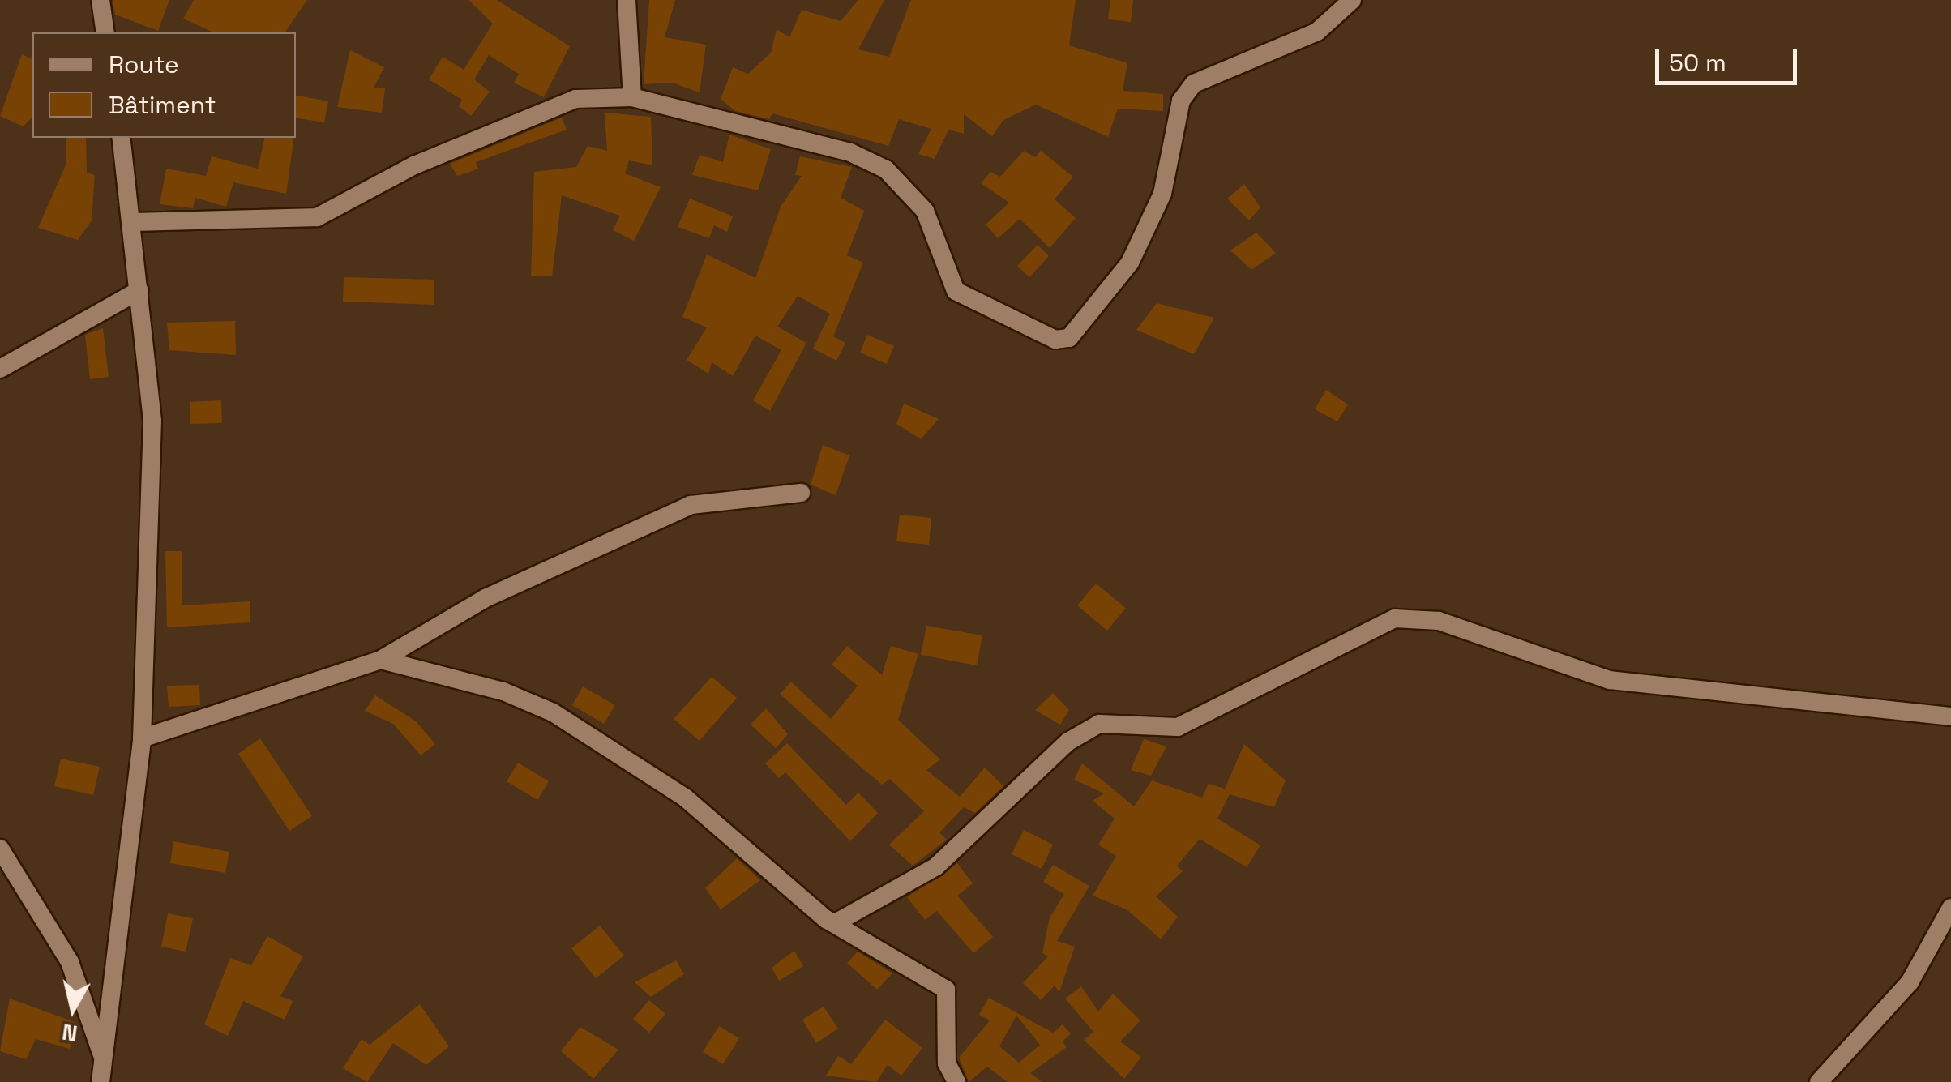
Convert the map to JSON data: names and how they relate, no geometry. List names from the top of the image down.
{
  "legend": ["Route", "Bâtiment"],
  "scale_bar": "50 m",
  "north": "bottom"
}
